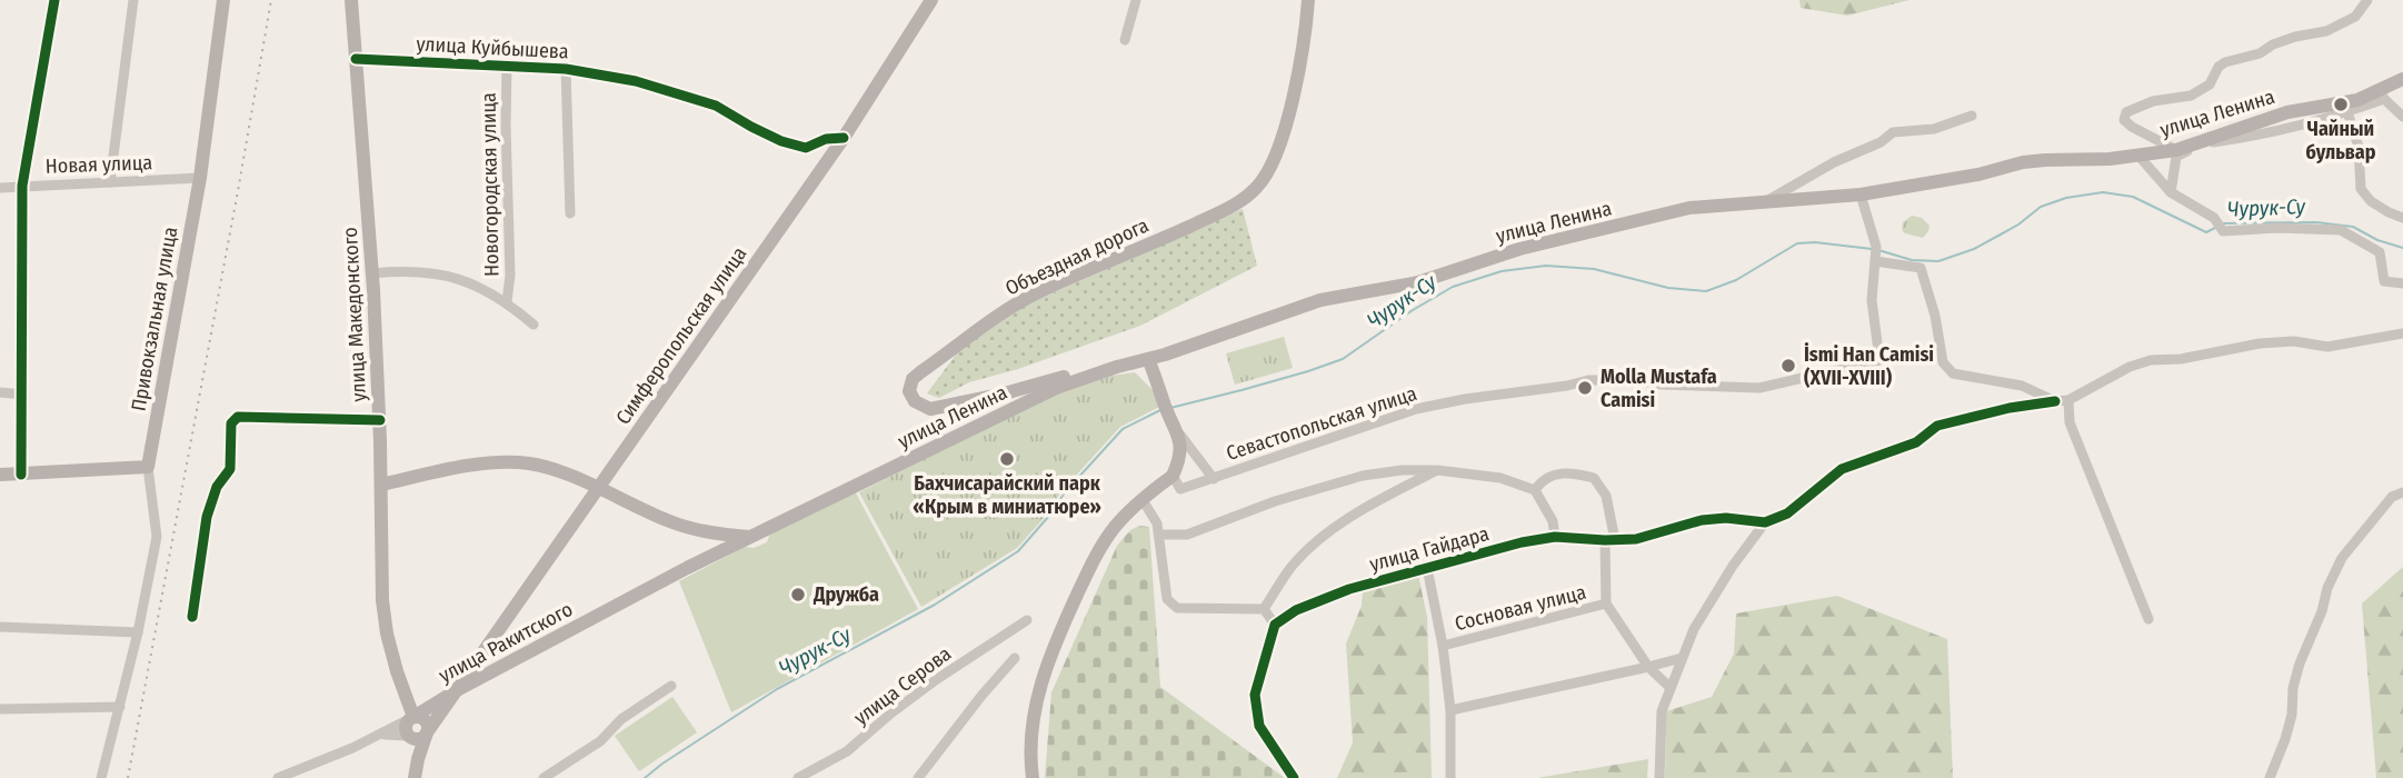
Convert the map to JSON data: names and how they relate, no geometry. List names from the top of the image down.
{
  "streets": {
    "main road": [
      "улица Ленина",
      "Объездная дорога",
      "улица Македонского",
      "Привокзальная улица",
      "Симферопольская улица",
      "улица Ракитского"
    ],
    "street": [
      "улица Куйбышева",
      "Новая улица",
      "Новогородская улица",
      "Севастопольская улица",
      "улица Гайдара",
      "Сосновая улица",
      "улица Серова"
    ]
  },
  "crossings": [
    ["улица Куйбышева", "Новогородская улица"],
    ["улица Куйбышева", "улица Македонского"],
    ["улица Куйбышева", "Симферопольская улица"],
    ["улица Ленина", "Объездная дорога"],
    ["улица Ленина", "Севастопольская улица"],
    ["улица Ленина", "улица Ракитского"],
    ["Новая улица", "Привокзальная улица"],
    ["Новогородская улица", "улица Македонского"],
    ["улица Македонского", "Симферопольская улица"],
    ["улица Македонского", "улица Ракитского"],
    ["Симферопольская улица", "улица Ракитского"]
  ],
  "water": ["Чурук-Су"],
  "places": [
    "Чайный бульвар",
    "İsmi Han Camisi (XVII-XVIII)",
    "Molla Mustafa Camisi",
    "Бахчисарайский парк «Крым в миниатюре»",
    "Дружба"
  ]
}
